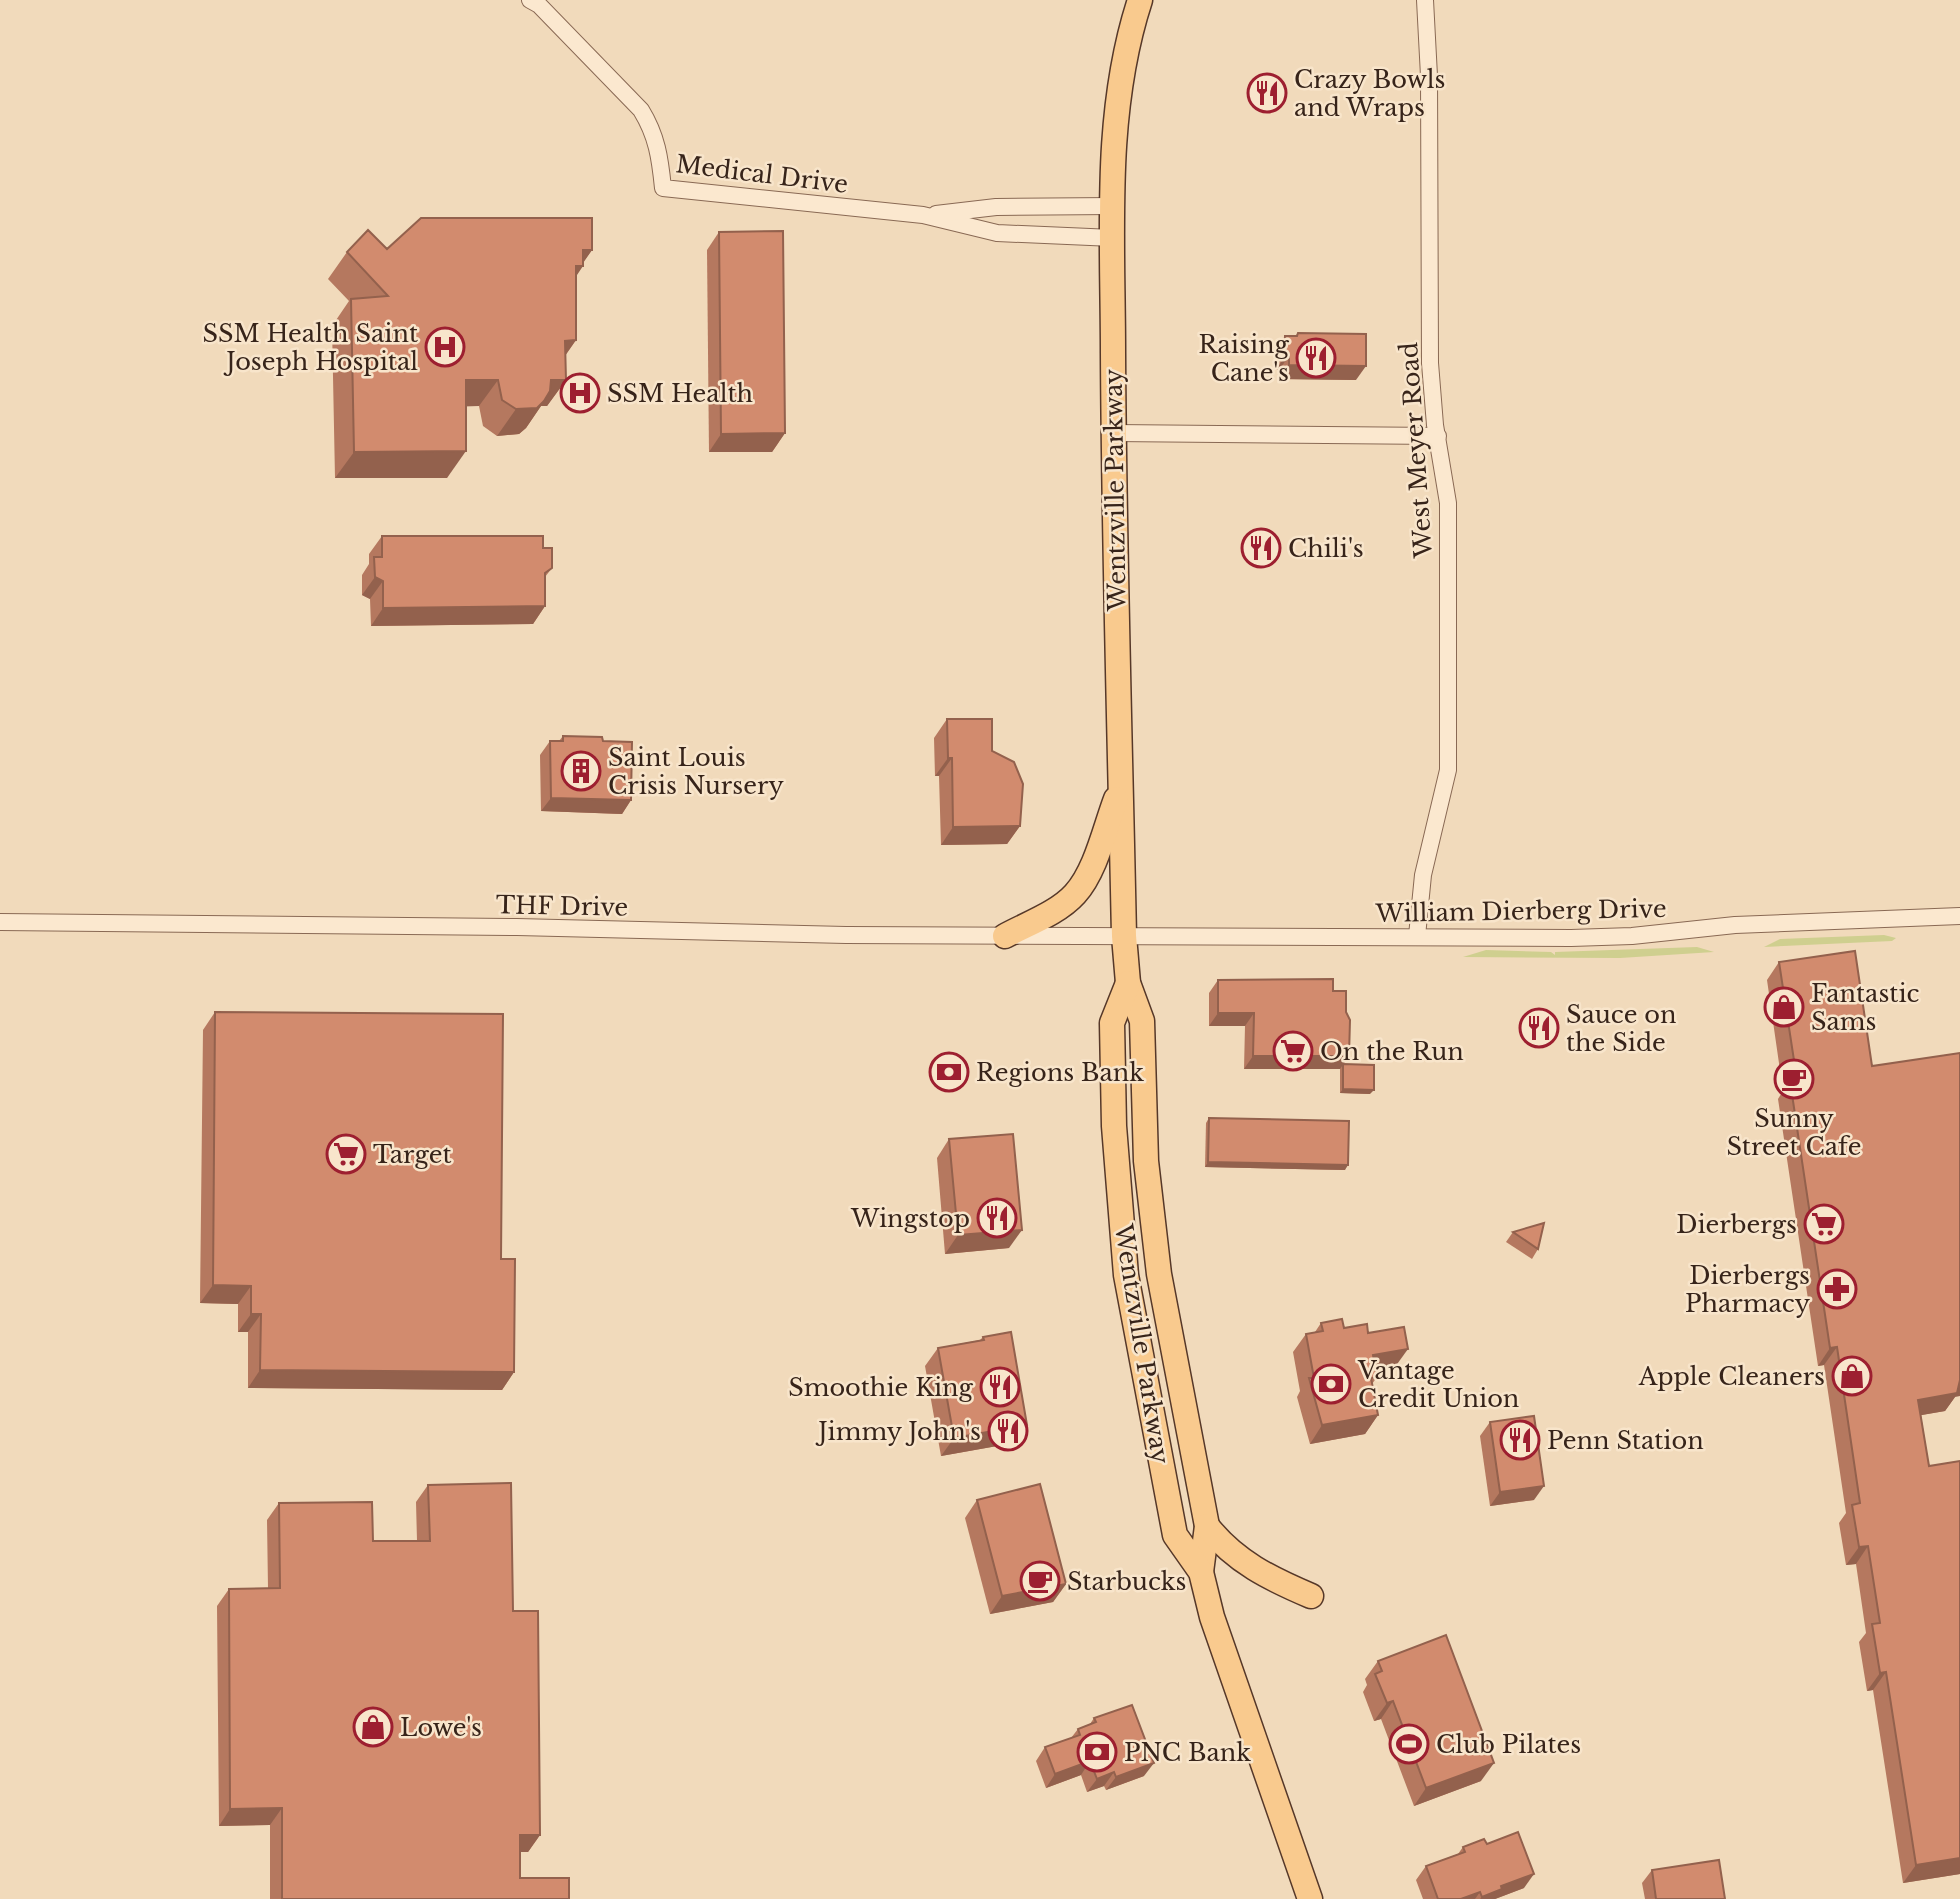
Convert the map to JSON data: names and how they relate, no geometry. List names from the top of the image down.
{
  "streets": {
    "main road": ["Wentzville Parkway"],
    "street": [
      "Medical Drive",
      "West Meyer Road",
      "THF Drive",
      "William Dierberg Drive"
    ]
  },
  "crossings": [
    ["Medical Drive", "Wentzville Parkway"],
    ["West Meyer Road", "William Dierberg Drive"],
    ["Wentzville Parkway", "THF Drive"],
    ["Wentzville Parkway", "William Dierberg Drive"],
    ["THF Drive", "William Dierberg Drive"]
  ],
  "places": {
    "restaurant": [
      "Crazy Bowls and Wraps",
      "Raising Cane's",
      "Chili's",
      "Sauce on the Side",
      "Wingstop",
      "Smoothie King",
      "Jimmy John's",
      "Penn Station"
    ],
    "hospital": ["SSM Health Saint Joseph Hospital", "SSM Health"],
    "building": ["Saint Louis Crisis Nursery"],
    "shop": ["Fantastic Sams", "Apple Cleaners", "Lowe's"],
    "supermarket": ["On the Run", "Target", "Dierbergs"],
    "bank": ["Regions Bank", "Vantage Credit Union", "PNC Bank"],
    "cafe": ["Sunny Street Cafe", "Starbucks"],
    "pharmacy": ["Dierbergs Pharmacy"],
    "sports": ["Club Pilates"]
  }
}
